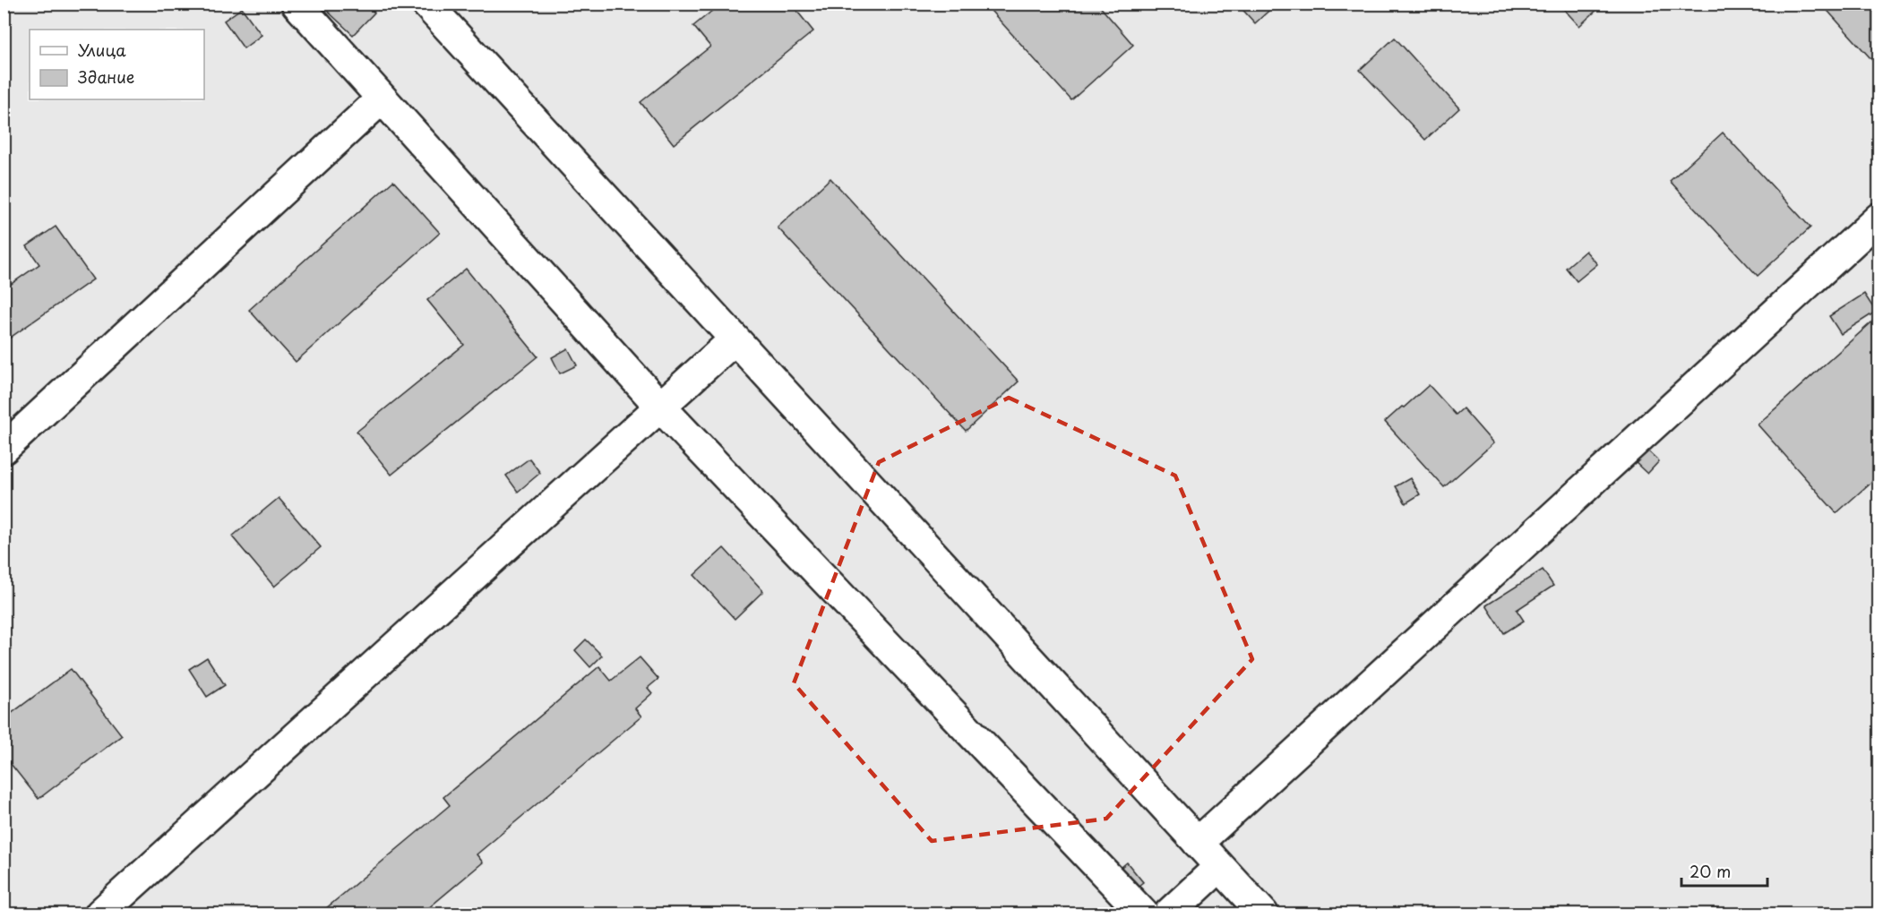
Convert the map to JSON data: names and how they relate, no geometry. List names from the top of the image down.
{
  "legend": ["Улица", "Здание"],
  "scale_bar": "20 m"
}
